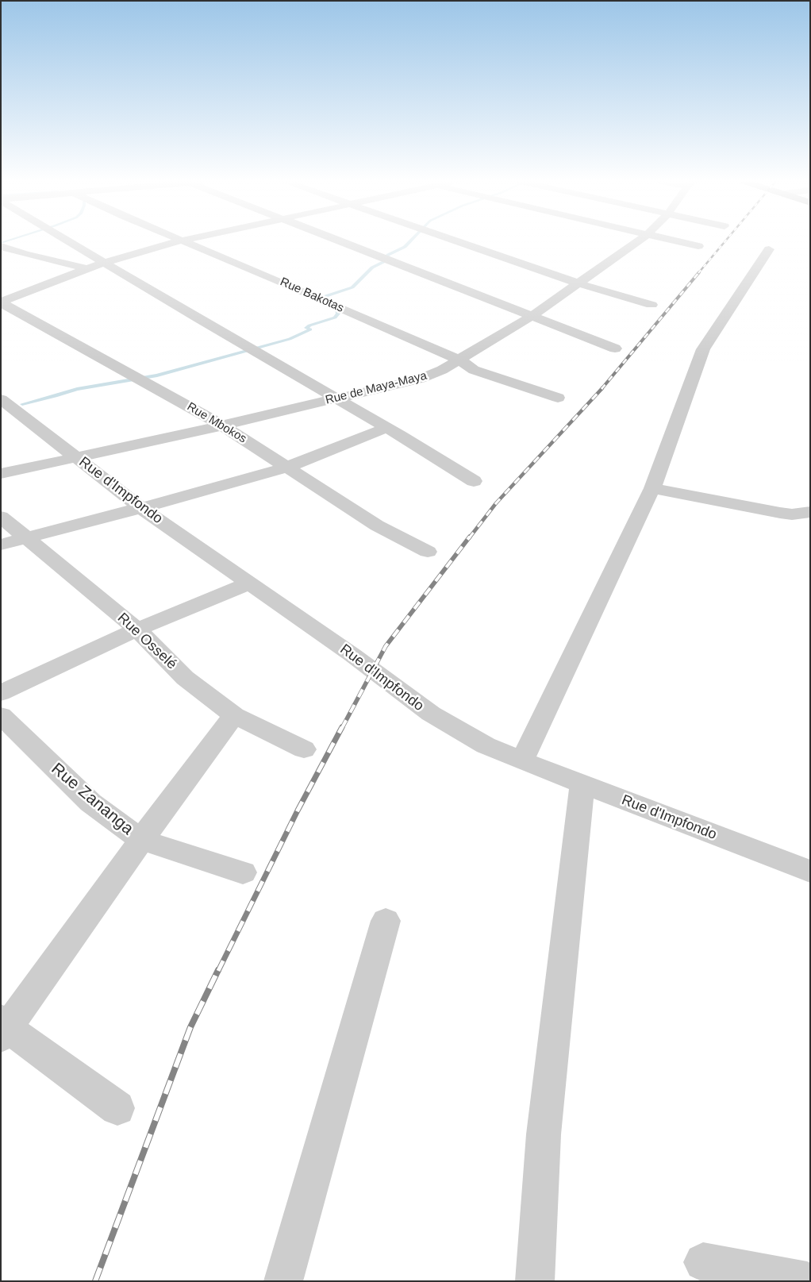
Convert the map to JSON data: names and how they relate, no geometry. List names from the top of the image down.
{
  "streets": {
    "street": [
      "Rue Bakotas",
      "Rue de Maya-Maya",
      "Rue Mbokos",
      "Rue d'Impfondo",
      "Rue Osselé",
      "Rue Zananga"
    ]
  },
  "crossings": [
    ["Rue Bakotas", "Rue de Maya-Maya"],
    ["Rue de Maya-Maya", "Rue Mbokos"],
    ["Rue de Maya-Maya", "Rue d'Impfondo"]
  ]
}
